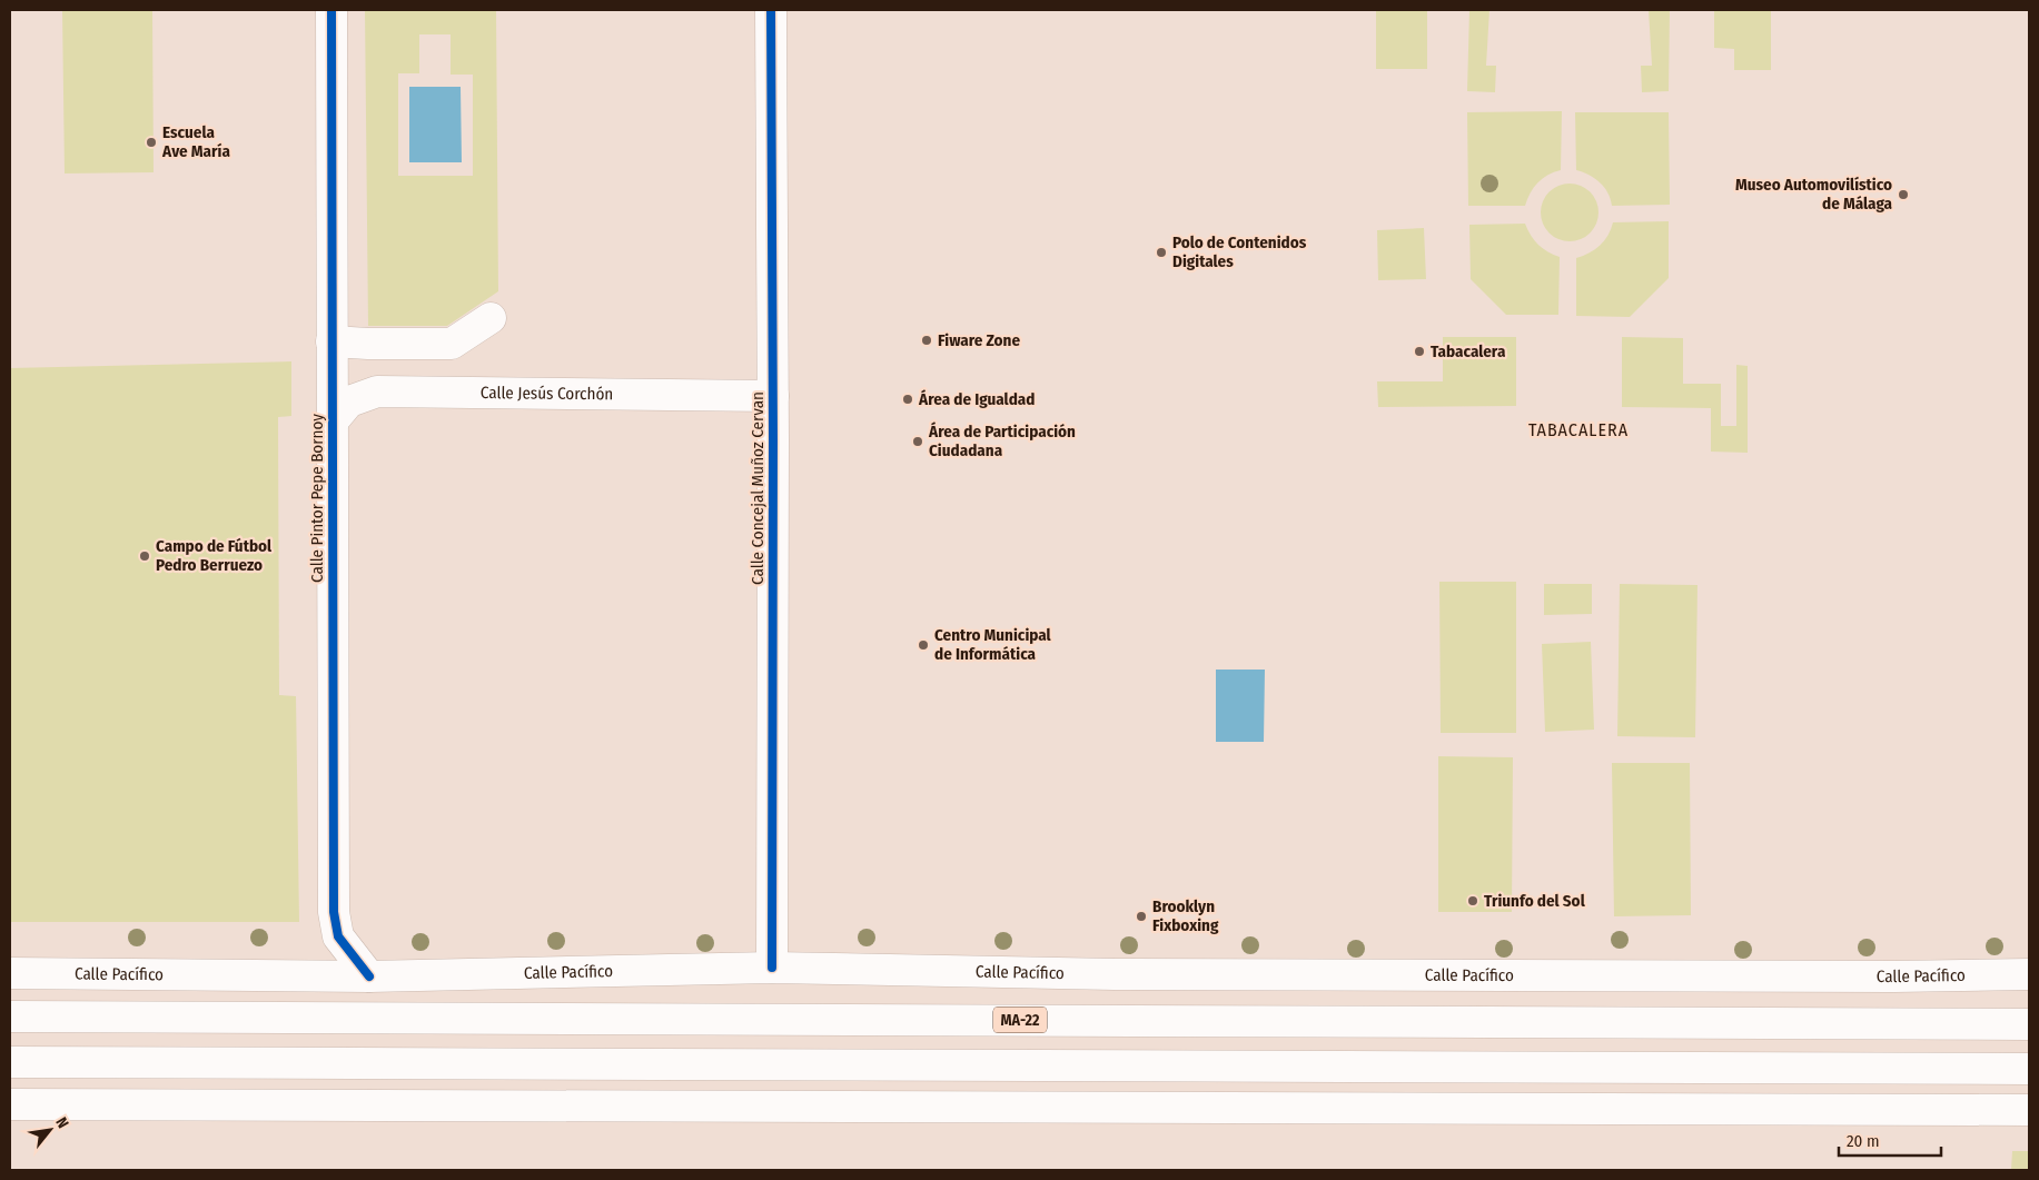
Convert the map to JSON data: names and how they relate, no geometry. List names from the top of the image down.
{
  "streets": {
    "main road": [
      "Calle Jesús Corchón",
      "Calle Concejal Muñoz Cervan",
      "Calle Pintor Pepe Bornoy",
      "Calle Pacífico",
      "MA-22"
    ]
  },
  "crossings": [
    ["Calle Jesús Corchón", "Calle Concejal Muñoz Cervan"],
    ["Calle Jesús Corchón", "Calle Pintor Pepe Bornoy"],
    ["Calle Concejal Muñoz Cervan", "Calle Pacífico"],
    ["Calle Pintor Pepe Bornoy", "Calle Pacífico"]
  ],
  "districts": ["TABACALERA"],
  "places": [
    "Escuela Ave María",
    "Museo Automovilístico de Málaga",
    "Polo de Contenidos Digitales",
    "Fiware Zone",
    "Tabacalera",
    "Área de Igualdad",
    "Área de Participación Ciudadana",
    "Campo de Fútbol Pedro Berruezo",
    "Centro Municipal de Informática",
    "Triunfo del Sol",
    "Brooklyn Fixboxing"
  ],
  "scale_bar": "20 m",
  "north": "top right"
}
